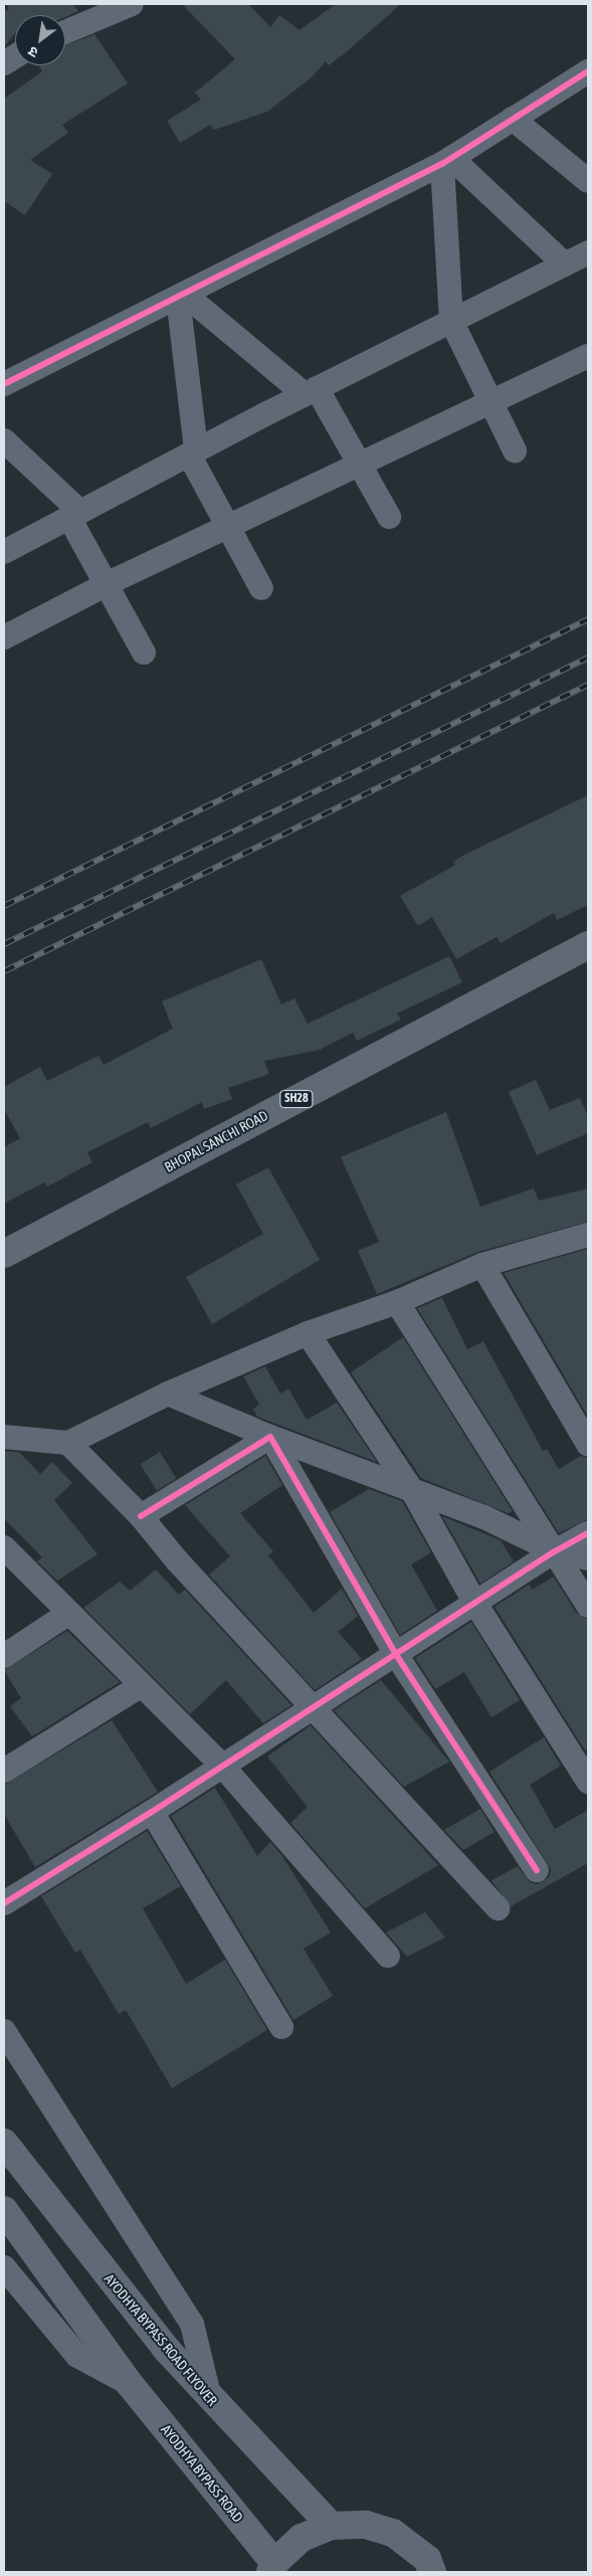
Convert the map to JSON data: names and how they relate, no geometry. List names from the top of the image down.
{
  "streets": {
    "main road": [
      "SH28",
      "BHOPAL SANCHI ROAD",
      "AYODHYA BYPASS ROAD FLYOVER",
      "AYODHYA BYPASS ROAD"
    ]
  },
  "north": "bottom left"
}
